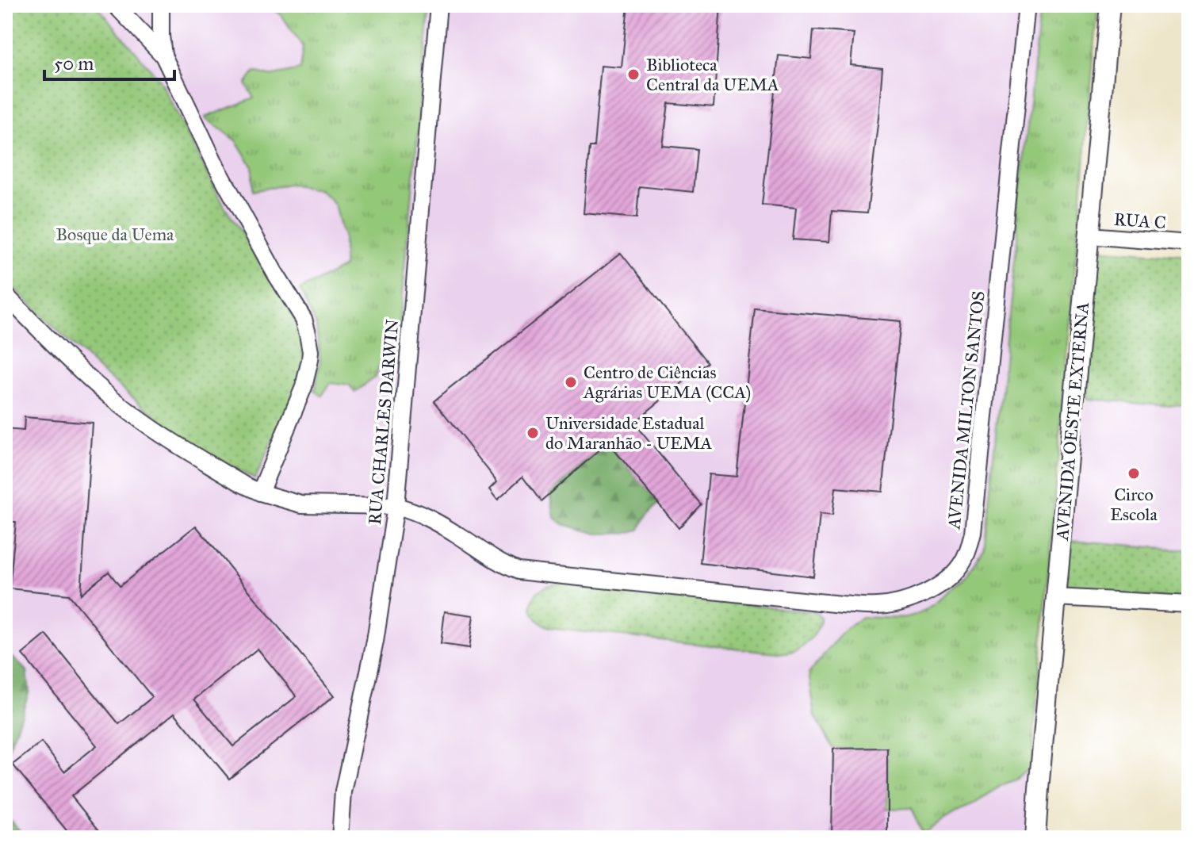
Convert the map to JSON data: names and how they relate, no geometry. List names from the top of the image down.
{
  "streets": {
    "street": [
      "RUA C",
      "AVENIDA MILTON SANTOS",
      "AVENIDA OESTE EXTERNA",
      "RUA CHARLES DARWIN"
    ]
  },
  "crossings": [
    ["RUA C", "AVENIDA OESTE EXTERNA"],
    ["AVENIDA MILTON SANTOS", "RUA CHARLES DARWIN"]
  ],
  "parks": ["Bosque da Uema"],
  "places": [
    "Biblioteca Central da UEMA",
    "Centro de Ciências Agrárias UEMA (CCA)",
    "Universidade Estadual do Maranhão - UEMA",
    "Circo Escola"
  ],
  "scale_bar": "50 m"
}
